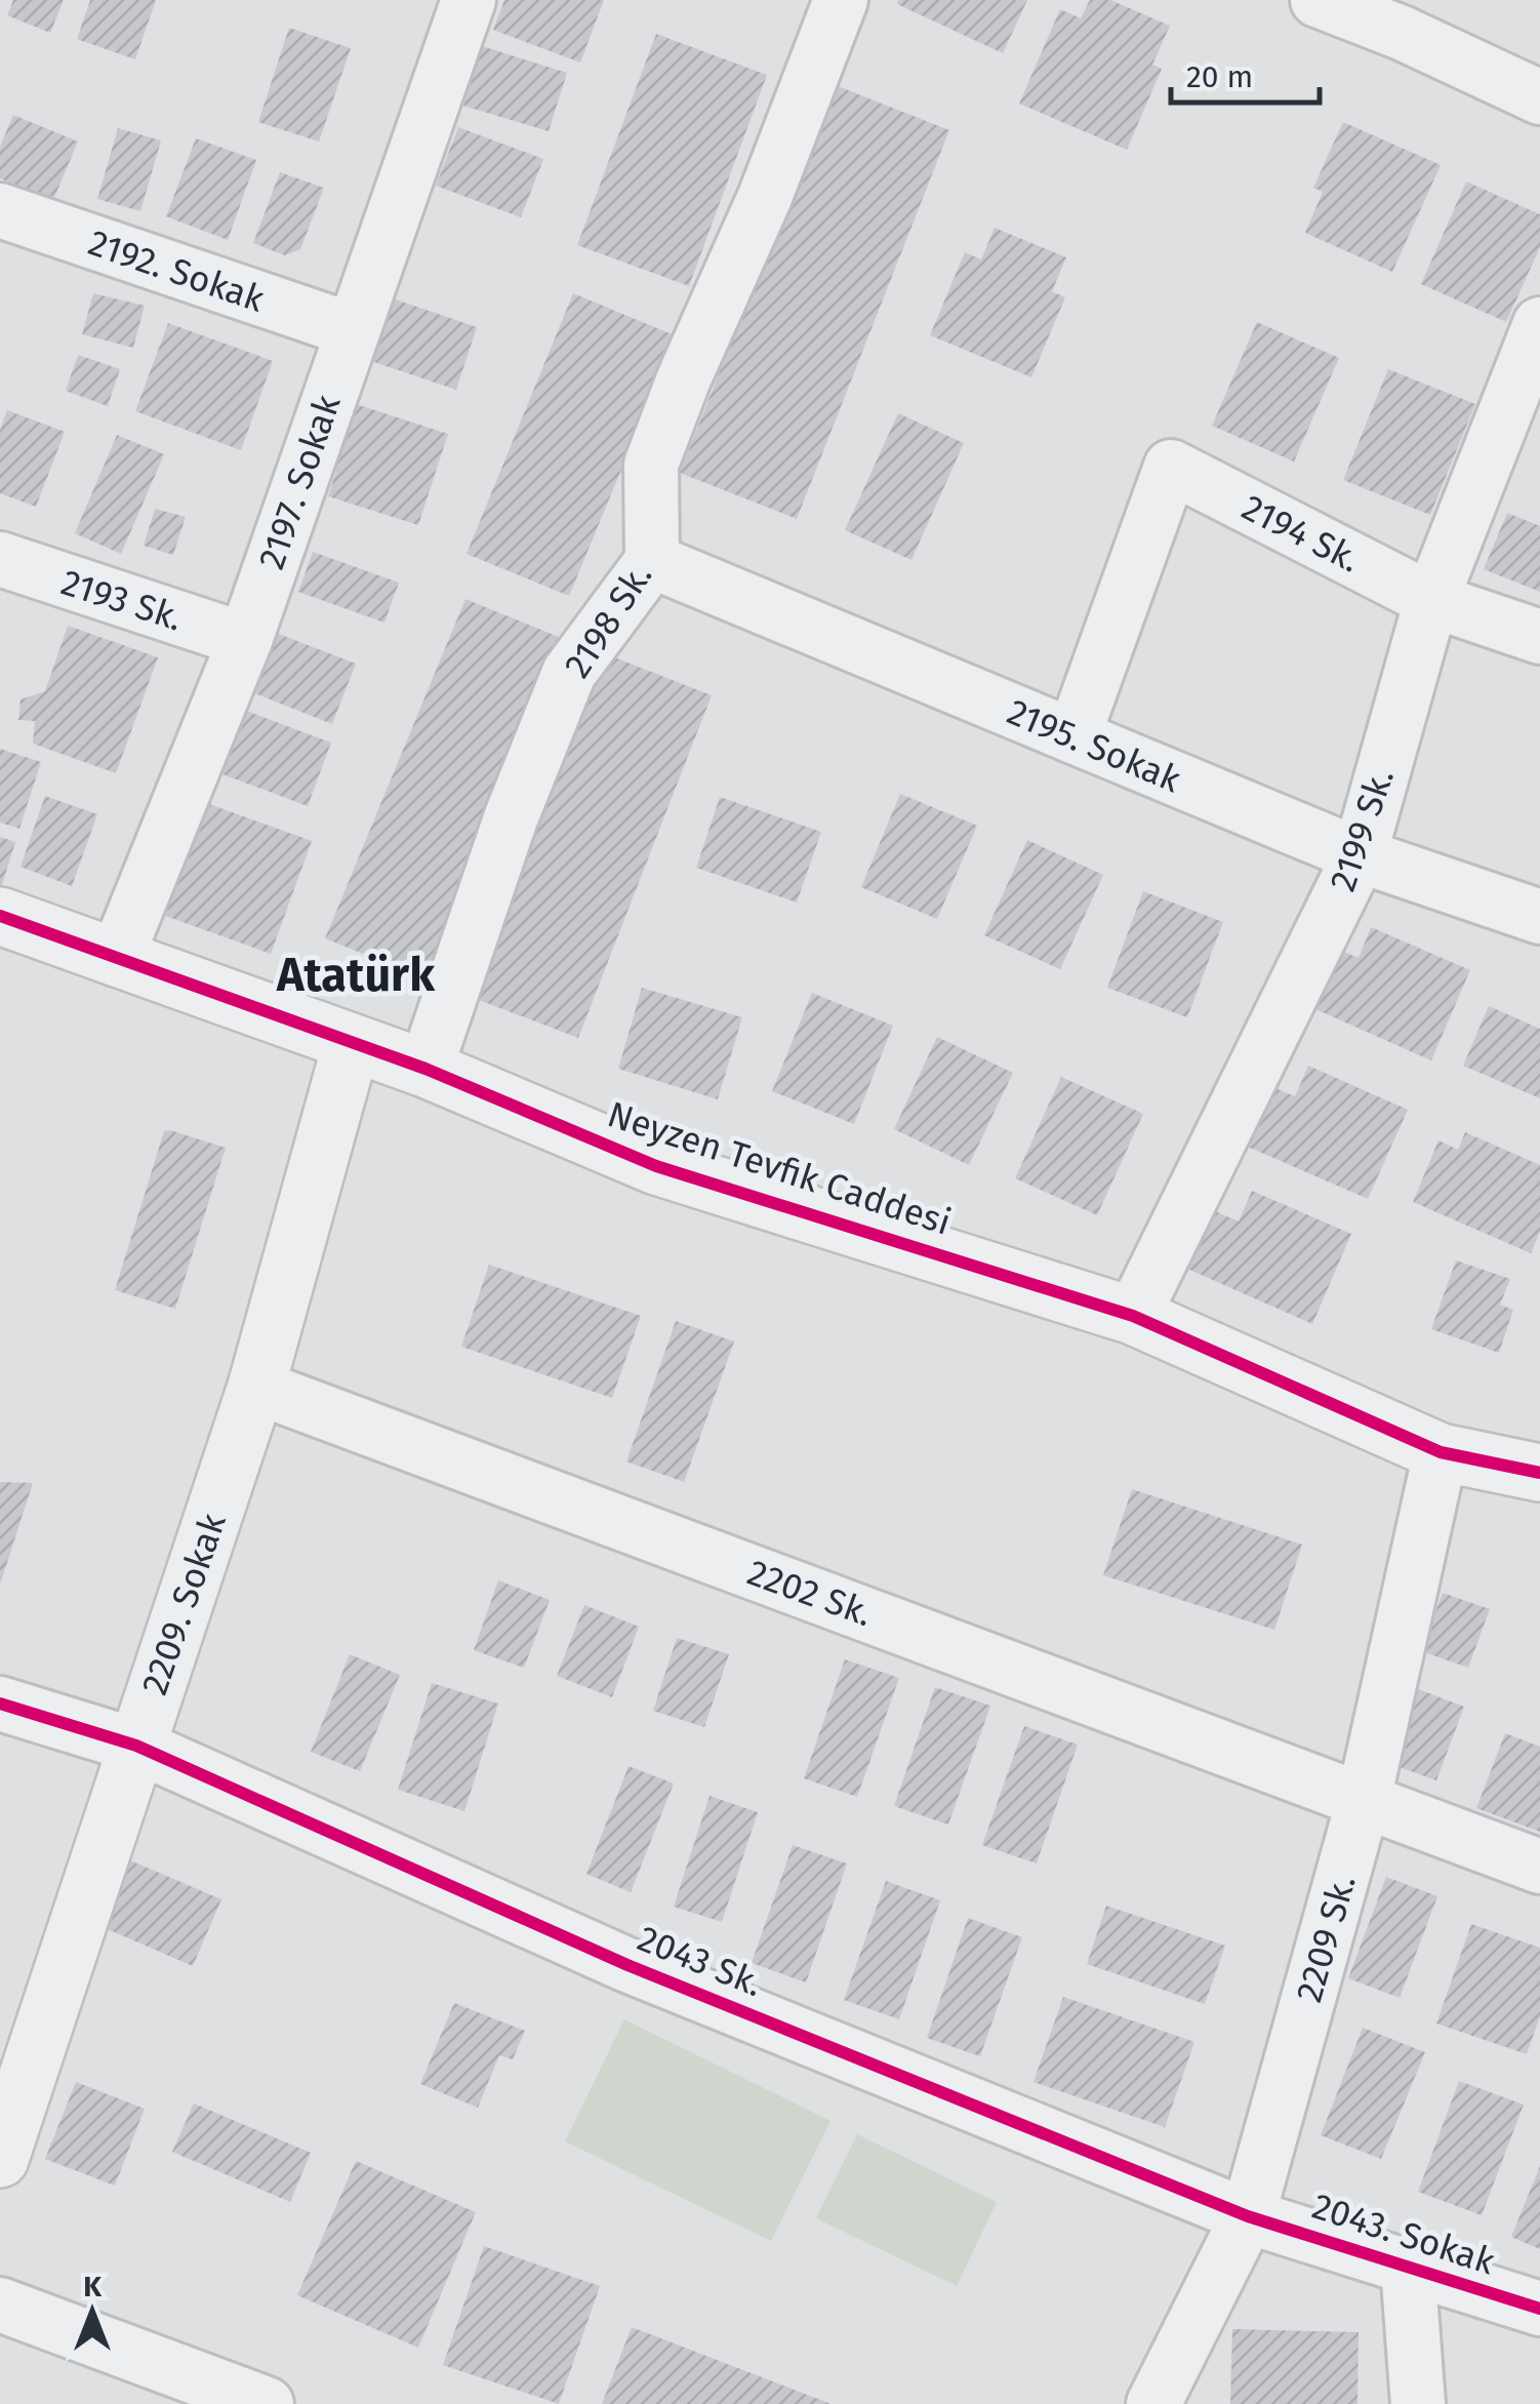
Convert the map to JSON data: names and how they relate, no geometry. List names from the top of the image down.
{
  "streets": {
    "street": [
      "2192. Sokak",
      "2197. Sokak",
      "2194 Sk.",
      "2193 Sk.",
      "2198 Sk.",
      "2195. Sokak",
      "2199 Sk.",
      "Neyzen Tevfik Caddesi",
      "2202 Sk.",
      "2209. Sokak",
      "2209 Sk.",
      "2043 Sk.",
      "2043. Sokak"
    ]
  },
  "crossings": [
    ["2192. Sokak", "2197. Sokak"],
    ["2197. Sokak", "2193 Sk."],
    ["2197. Sokak", "Neyzen Tevfik Caddesi"],
    ["2194 Sk.", "2195. Sokak"],
    ["2194 Sk.", "2199 Sk."],
    ["2198 Sk.", "2195. Sokak"],
    ["2198 Sk.", "Neyzen Tevfik Caddesi"],
    ["2195. Sokak", "2199 Sk."],
    ["2199 Sk.", "Neyzen Tevfik Caddesi"],
    ["Neyzen Tevfik Caddesi", "2209. Sokak"],
    ["Neyzen Tevfik Caddesi", "2209 Sk."],
    ["2202 Sk.", "2209. Sokak"],
    ["2202 Sk.", "2209 Sk."],
    ["2209. Sokak", "2043 Sk."],
    ["2209 Sk.", "2043 Sk."],
    ["2209 Sk.", "2043. Sokak"],
    ["2043 Sk.", "2043. Sokak"]
  ],
  "districts": ["Atatürk"],
  "scale_bar": "20 m",
  "north": "top"
}
